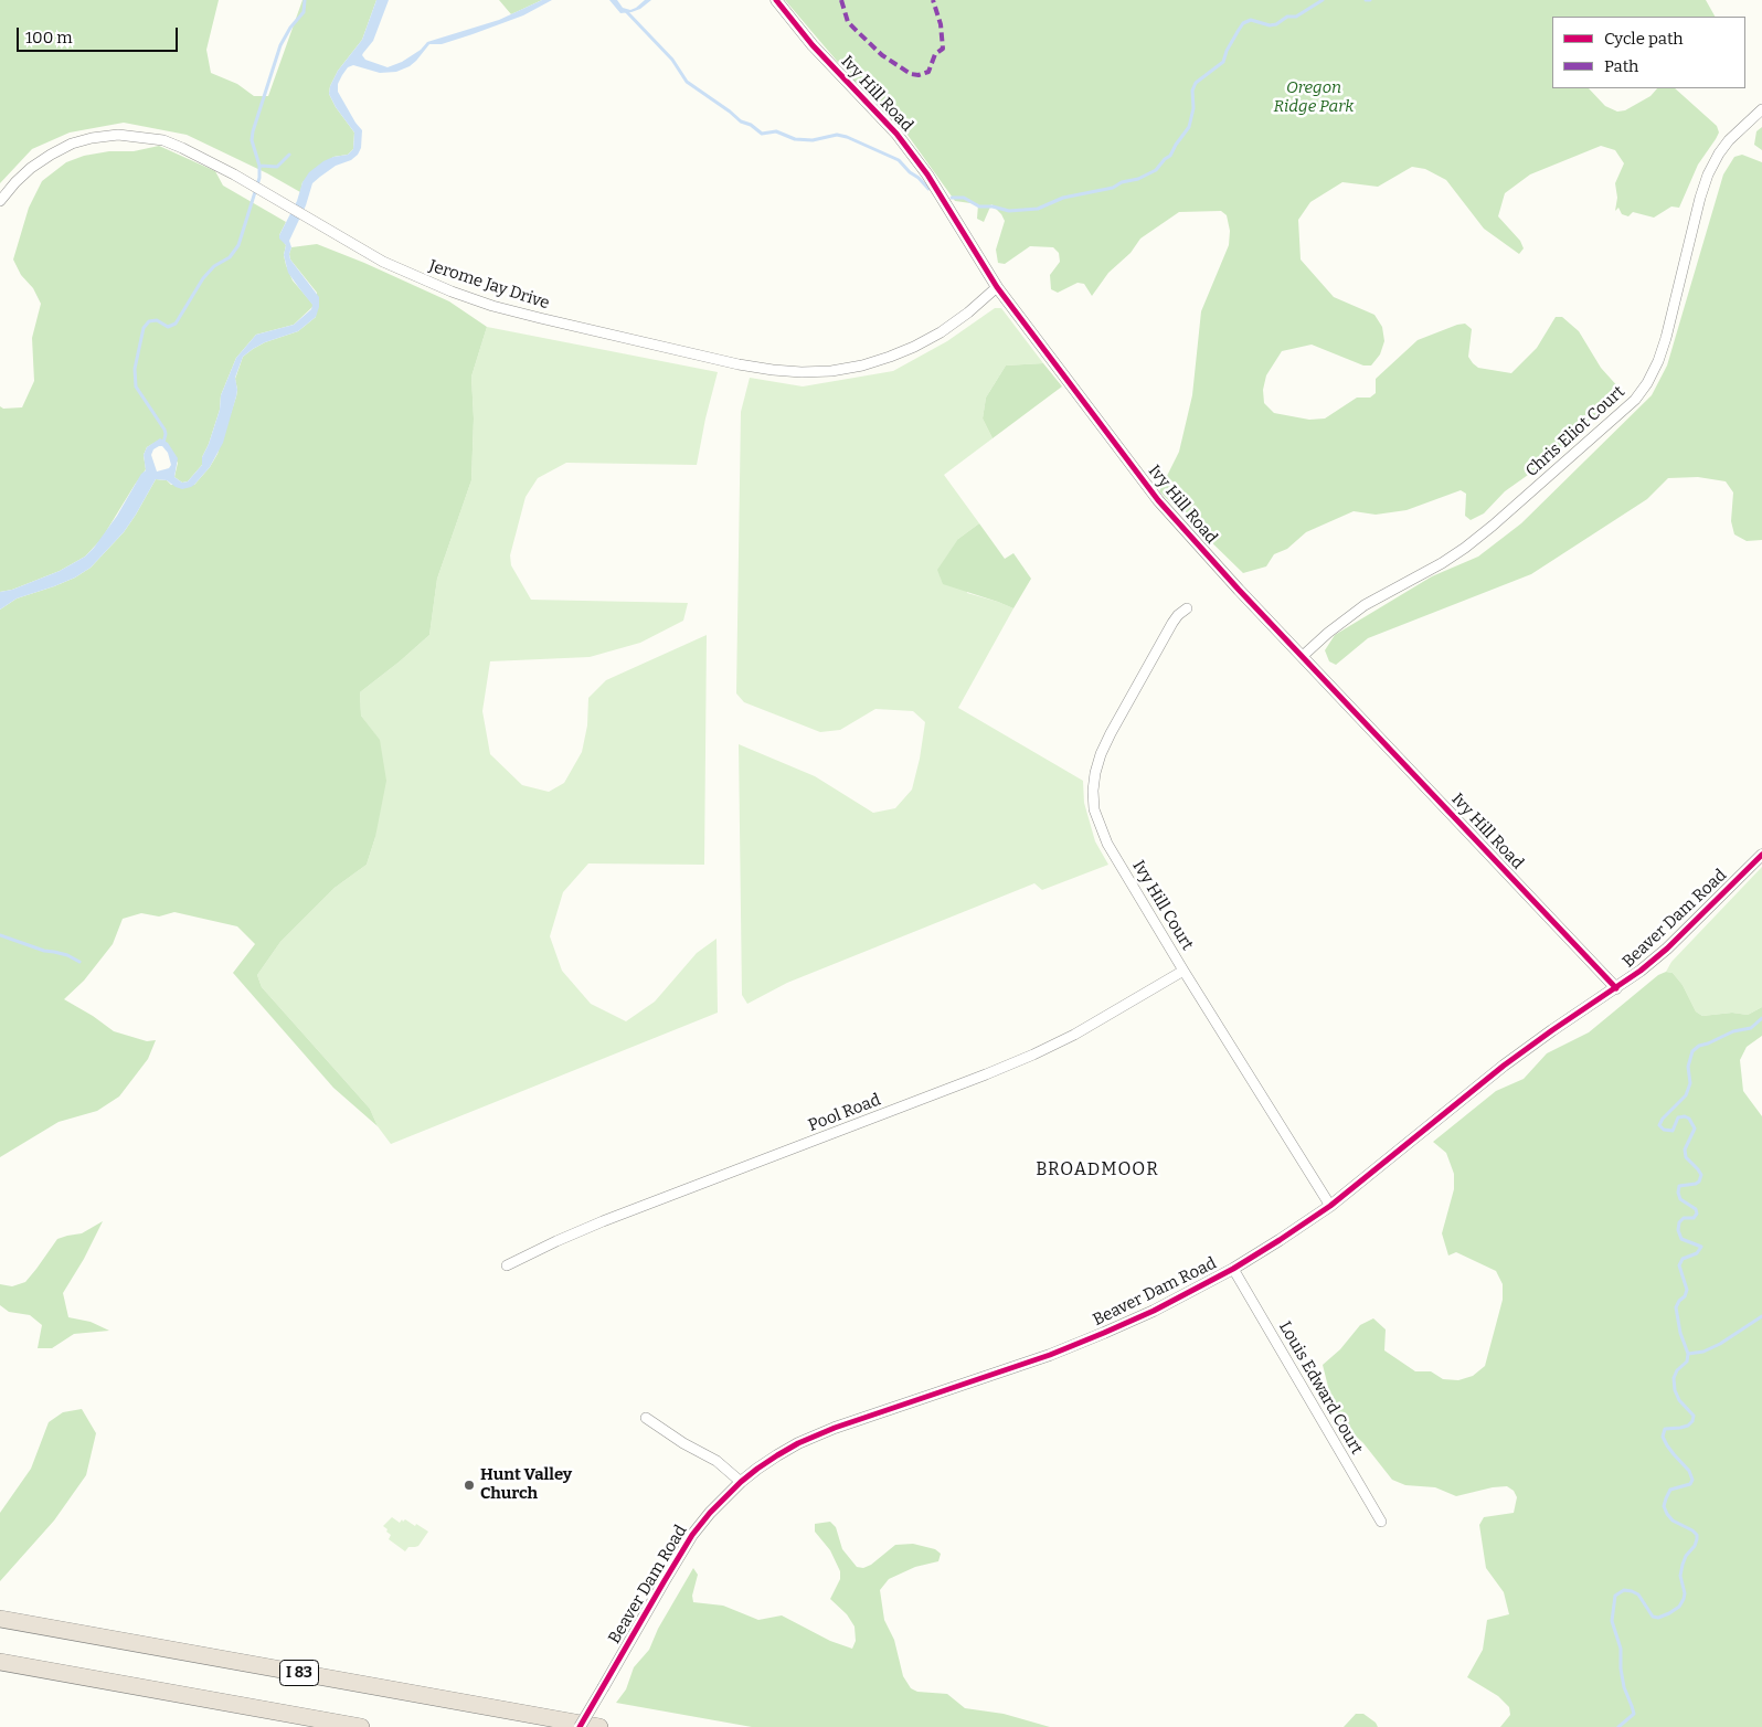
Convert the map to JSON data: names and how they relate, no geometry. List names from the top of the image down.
{
  "streets": {
    "highway": ["I 83"],
    "street": [
      "Ivy Hill Road",
      "Jerome Jay Drive",
      "Chris Eliot Court",
      "Ivy Hill Court",
      "Beaver Dam Road",
      "Pool Road",
      "Louis Edward Court"
    ]
  },
  "crossings": [
    ["Ivy Hill Road", "Jerome Jay Drive"],
    ["Ivy Hill Road", "Chris Eliot Court"],
    ["Ivy Hill Road", "Beaver Dam Road"],
    ["Ivy Hill Court", "Beaver Dam Road"],
    ["Ivy Hill Court", "Pool Road"],
    ["Beaver Dam Road", "Louis Edward Court"]
  ],
  "districts": ["BROADMOOR"],
  "parks": ["Oregon Ridge Park"],
  "places": ["Hunt Valley Church"],
  "legend": ["Cycle path", "Path"],
  "scale_bar": "100 m"
}
